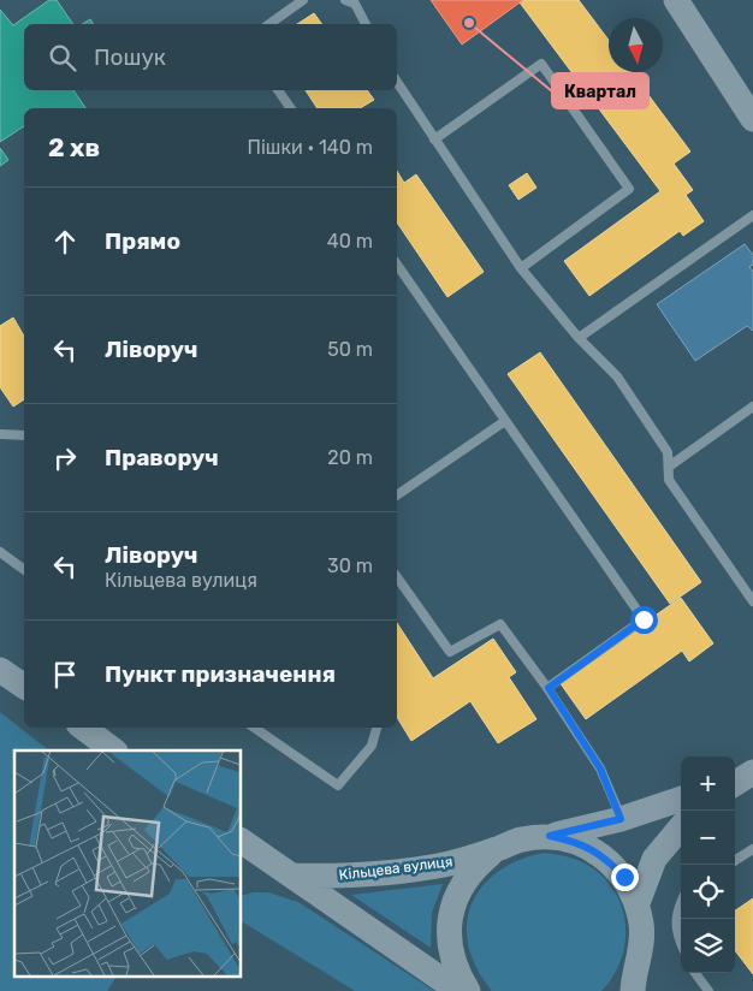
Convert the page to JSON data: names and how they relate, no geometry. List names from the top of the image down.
{
  "streets": {
    "main road": ["Кільцева вулиця"]
  },
  "places": ["Квартал"],
  "north": "bottom",
  "page": {
    "search": "Пошук",
    "heading": ["2 хв", "Пішки · 140 m"],
    "list": [
      ["Прямо", "40 m"],
      ["Ліворуч", "50 m"],
      ["Праворуч", "20 m"],
      ["Ліворуч", "Кільцева вулиця", "30 m"],
      "Пункт призначення"
    ],
    "map_buttons": ["+", "−"]
  }
}
